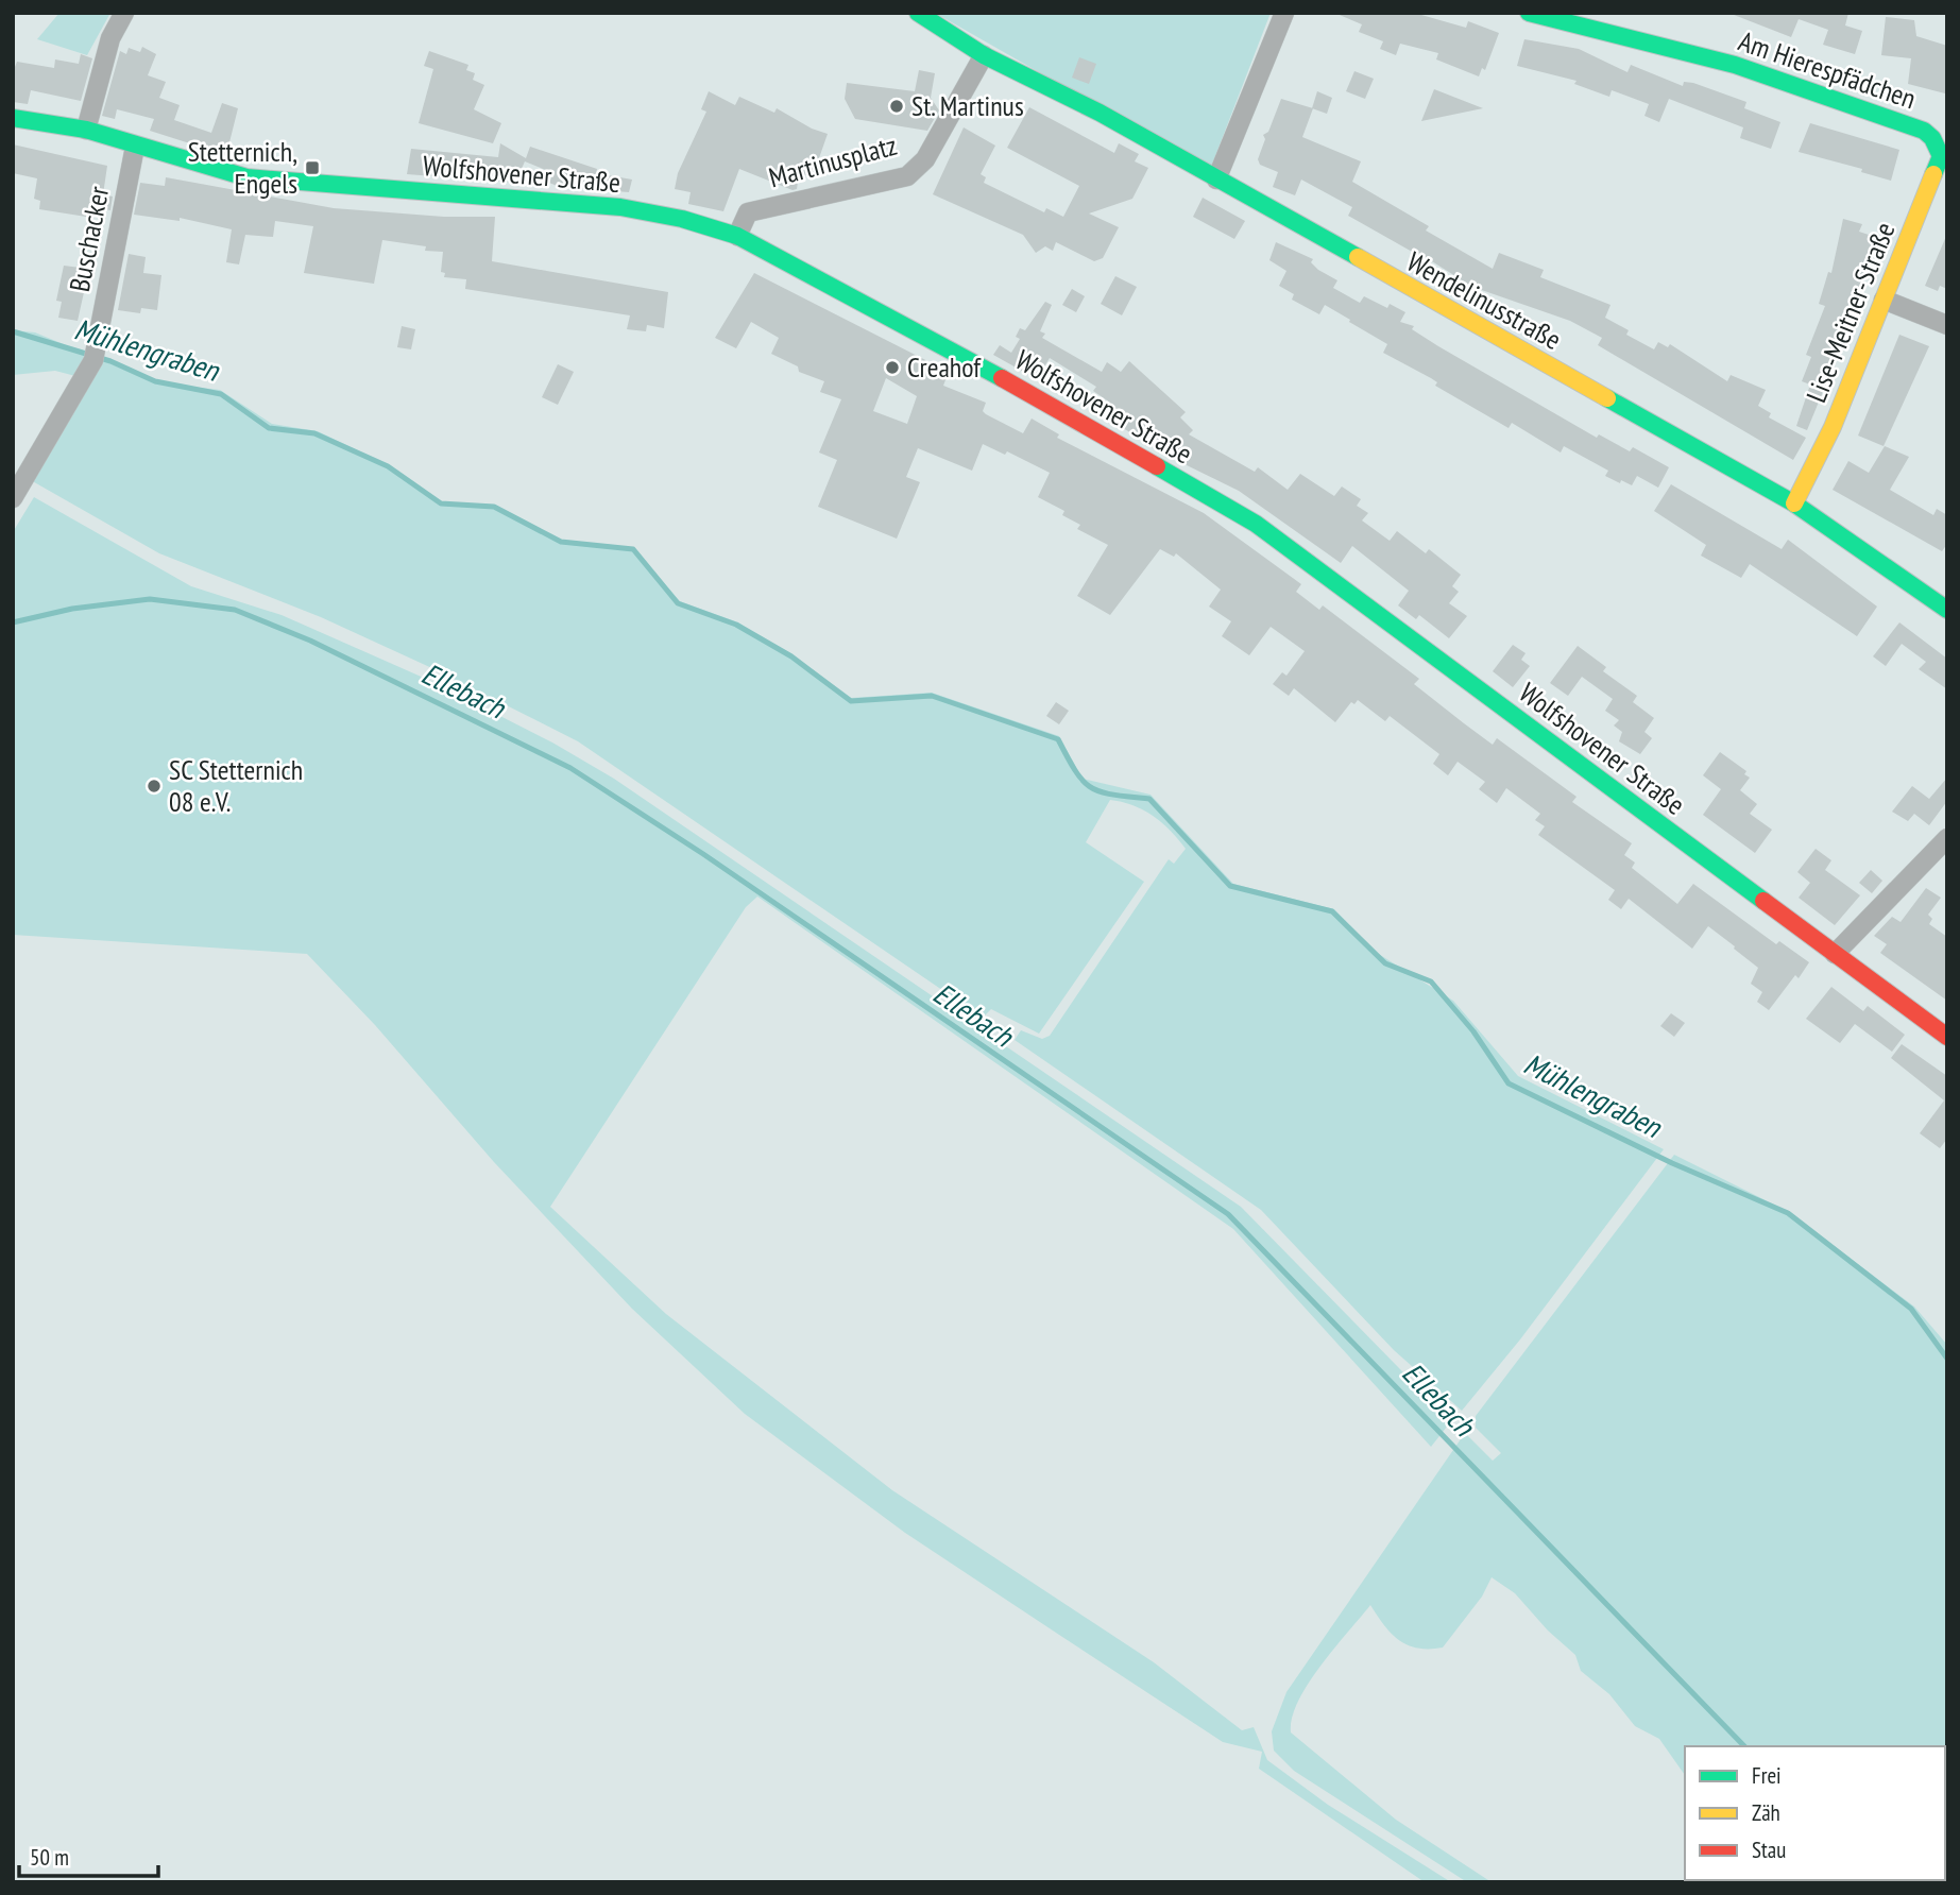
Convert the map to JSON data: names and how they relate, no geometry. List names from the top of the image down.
{
  "streets": {
    "street": [
      "Am Hierespfädchen",
      "Martinusplatz",
      "Wolfshovener Straße",
      "Buschacker",
      "Wendelinusstraße",
      "Lise-Meitner-Straße"
    ]
  },
  "crossings": [
    ["Am Hierespfädchen", "Lise-Meitner-Straße"],
    ["Martinusplatz", "Wolfshovener Straße"],
    ["Martinusplatz", "Wendelinusstraße"],
    ["Wolfshovener Straße", "Buschacker"],
    ["Wendelinusstraße", "Lise-Meitner-Straße"]
  ],
  "water": ["Mühlengraben", "Ellebach"],
  "places": {
    "other": ["St. Martinus", "Creahof", "SC Stetternich 08 e.V."],
    "transit": ["Stetternich, Engels"]
  },
  "legend": ["Frei", "Zäh", "Stau"],
  "scale_bar": "50 m"
}
